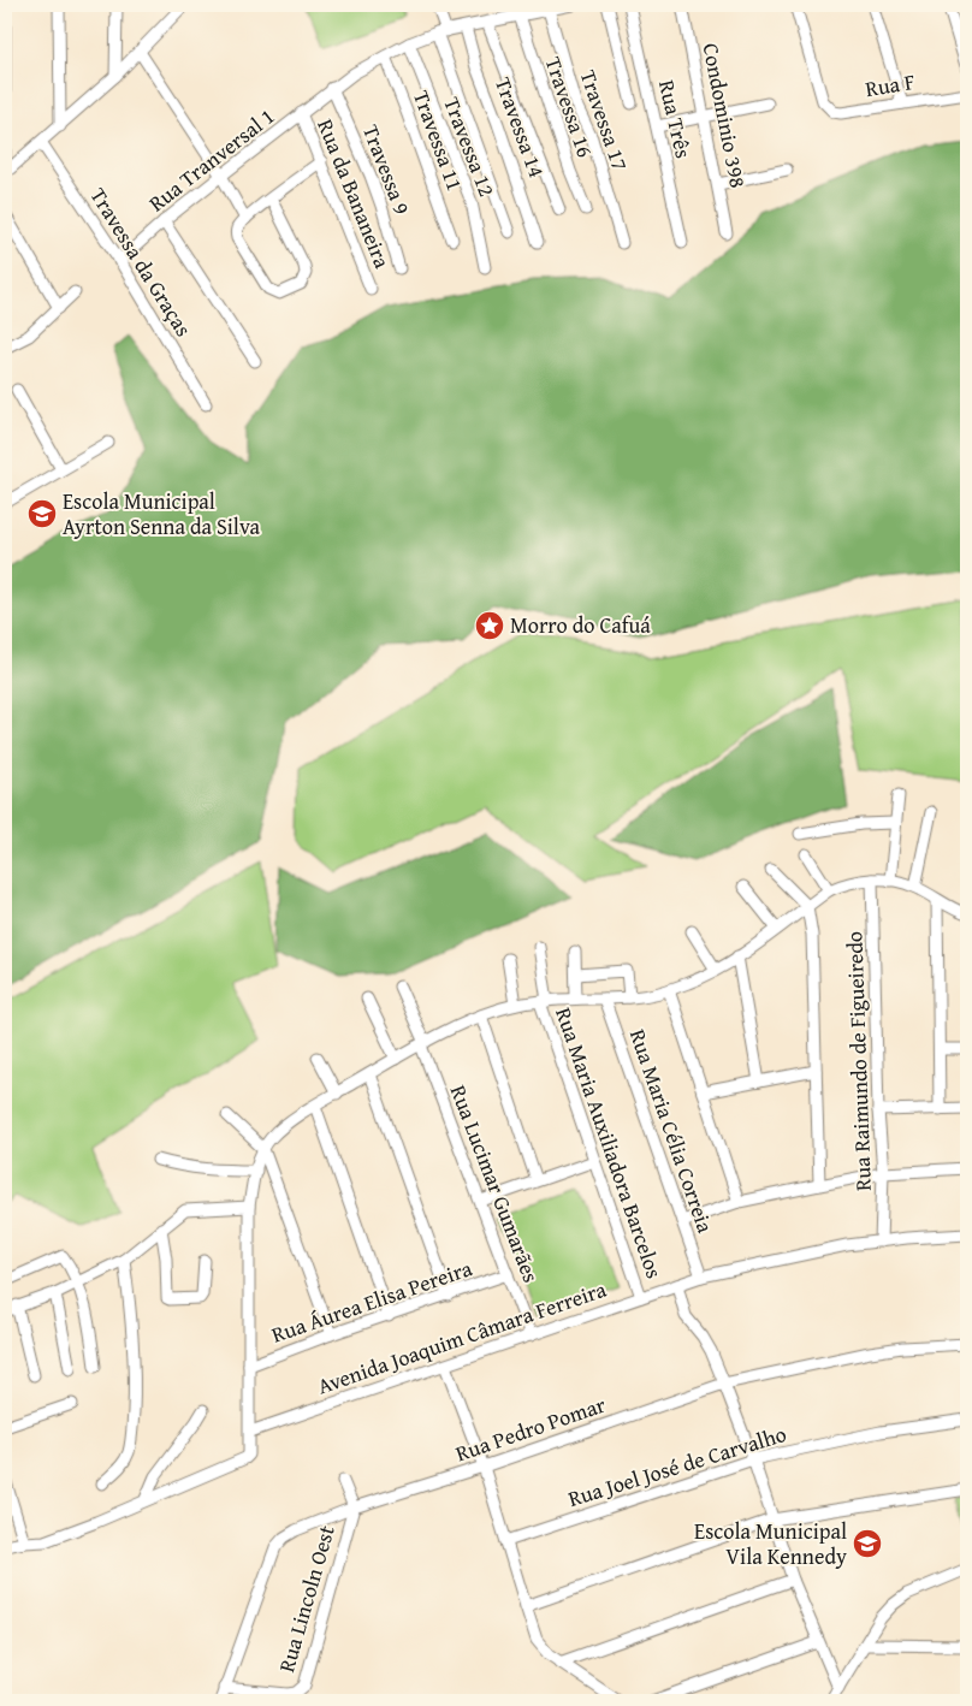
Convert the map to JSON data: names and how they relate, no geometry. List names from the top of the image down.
{
  "streets": {
    "street": [
      "Rua F",
      "Travessa 16",
      "Condominio 398",
      "Rua Três",
      "Travessa 17",
      "Travessa 14",
      "Travessa 11",
      "Travessa 12",
      "Rua Tranversal 1",
      "Travessa 9",
      "Rua da Bananeira",
      "Travessa da Graças",
      "Rua Raimundo de Figueiredo",
      "Rua Maria Célia Correia",
      "Rua Maria Auxiliadora Barcelos",
      "Rua Lucimar Gumarães",
      "Rua Áurea Elisa Pereira",
      "Avenida Joaquim Câmara Ferreira",
      "Rua Pedro Pomar",
      "Rua Joel José de Carvalho",
      "Rua Lincoln Oest"
    ]
  },
  "crossings": [
    ["Travessa 16", "Rua Tranversal 1"],
    ["Travessa 17", "Rua Tranversal 1"],
    ["Travessa 14", "Rua Tranversal 1"],
    ["Travessa 11", "Rua Tranversal 1"],
    ["Travessa 12", "Rua Tranversal 1"],
    ["Rua Tranversal 1", "Travessa 9"],
    ["Rua Tranversal 1", "Rua da Bananeira"],
    ["Rua Tranversal 1", "Travessa da Graças"],
    ["Rua Raimundo de Figueiredo", "Avenida Joaquim Câmara Ferreira"],
    ["Rua Maria Célia Correia", "Avenida Joaquim Câmara Ferreira"],
    ["Rua Maria Auxiliadora Barcelos", "Avenida Joaquim Câmara Ferreira"],
    ["Rua Lucimar Gumarães", "Rua Áurea Elisa Pereira"],
    ["Rua Lucimar Gumarães", "Avenida Joaquim Câmara Ferreira"],
    ["Rua Pedro Pomar", "Rua Lincoln Oest"]
  ],
  "places": {
    "school or university": ["Escola Municipal Ayrton Senna da Silva", "Escola Municipal Vila Kennedy"],
    "place": ["Morro do Cafuá"]
  }
}
